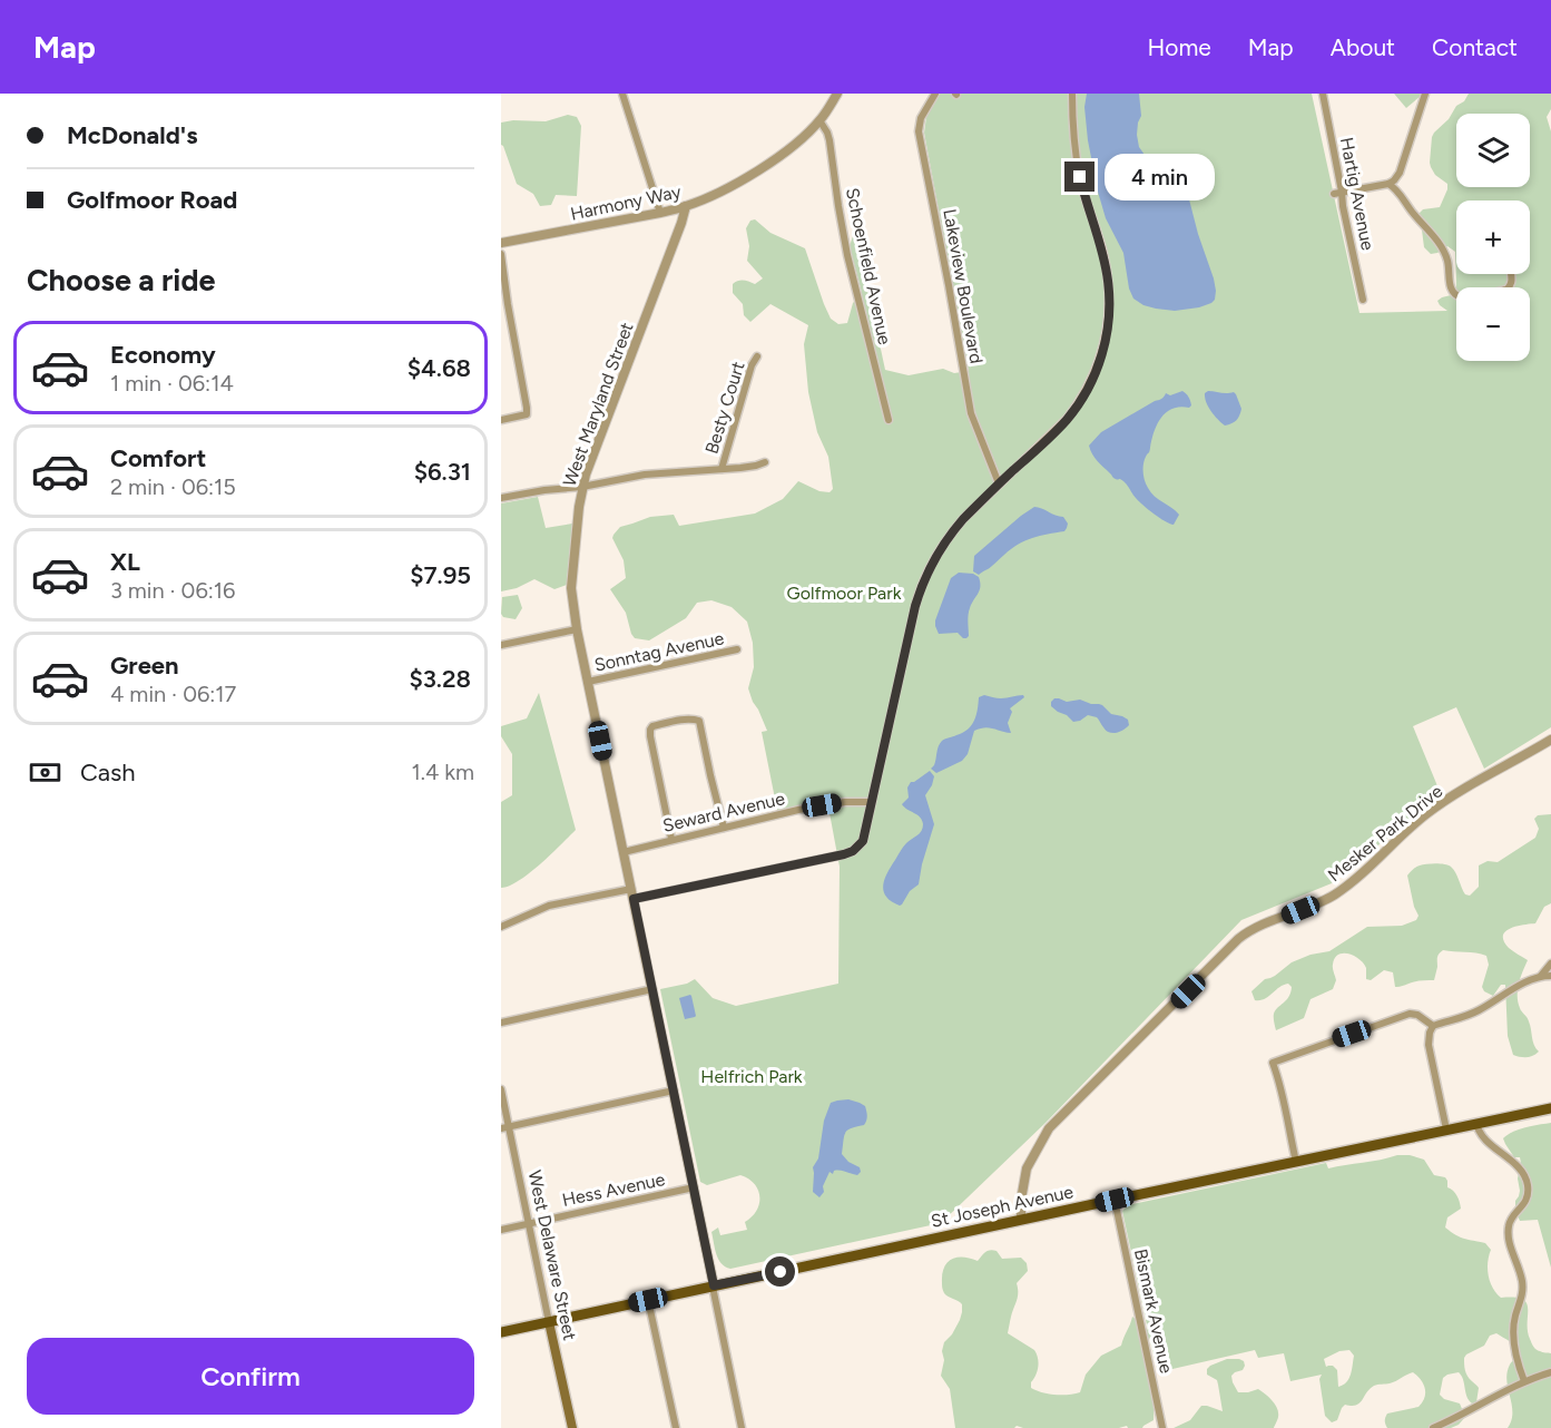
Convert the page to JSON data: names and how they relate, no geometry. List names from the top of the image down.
{
  "streets": {
    "main road": ["St Joseph Avenue", "West Delaware Street"],
    "street": [
      "Hartig Avenue",
      "Harmony Way",
      "Schoenfield Avenue",
      "Lakeview Boulevard",
      "West Maryland Street",
      "Besty Court",
      "Sonntag Avenue",
      "Seward Avenue",
      "Mesker Park Drive",
      "Hess Avenue",
      "Bismark Avenue"
    ]
  },
  "crossings": [
    ["Harmony Way", "Schoenfield Avenue"],
    ["Harmony Way", "West Maryland Street"],
    ["West Maryland Street", "Sonntag Avenue"],
    ["West Maryland Street", "Seward Avenue"],
    ["West Maryland Street", "Hess Avenue"],
    ["West Maryland Street", "St Joseph Avenue"],
    ["Mesker Park Drive", "St Joseph Avenue"],
    ["Hess Avenue", "West Delaware Street"],
    ["St Joseph Avenue", "West Delaware Street"],
    ["St Joseph Avenue", "Bismark Avenue"]
  ],
  "parks": ["Golfmoor Park", "Helfrich Park"],
  "page": {
    "header": "Map",
    "nav": [
      "Home",
      "Map",
      "About",
      "Contact"
    ],
    "banner": ["McDonald's", "Golfmoor Road"],
    "map_buttons": ["+", "−"],
    "bubble": "4 min",
    "heading": "Choose a ride",
    "list": [
      {
        "name": "Economy",
        "note": "1 min · 06:14",
        "value": "$4.68"
      },
      {
        "name": "Comfort",
        "note": "2 min · 06:15",
        "value": "$6.31"
      },
      {
        "name": "XL",
        "note": "3 min · 06:16",
        "value": "$7.95"
      },
      {
        "name": "Green",
        "note": "4 min · 06:17",
        "value": "$3.28"
      }
    ],
    "pay": ["Cash", "1.4 km"],
    "buttons": "Confirm"
  }
}
